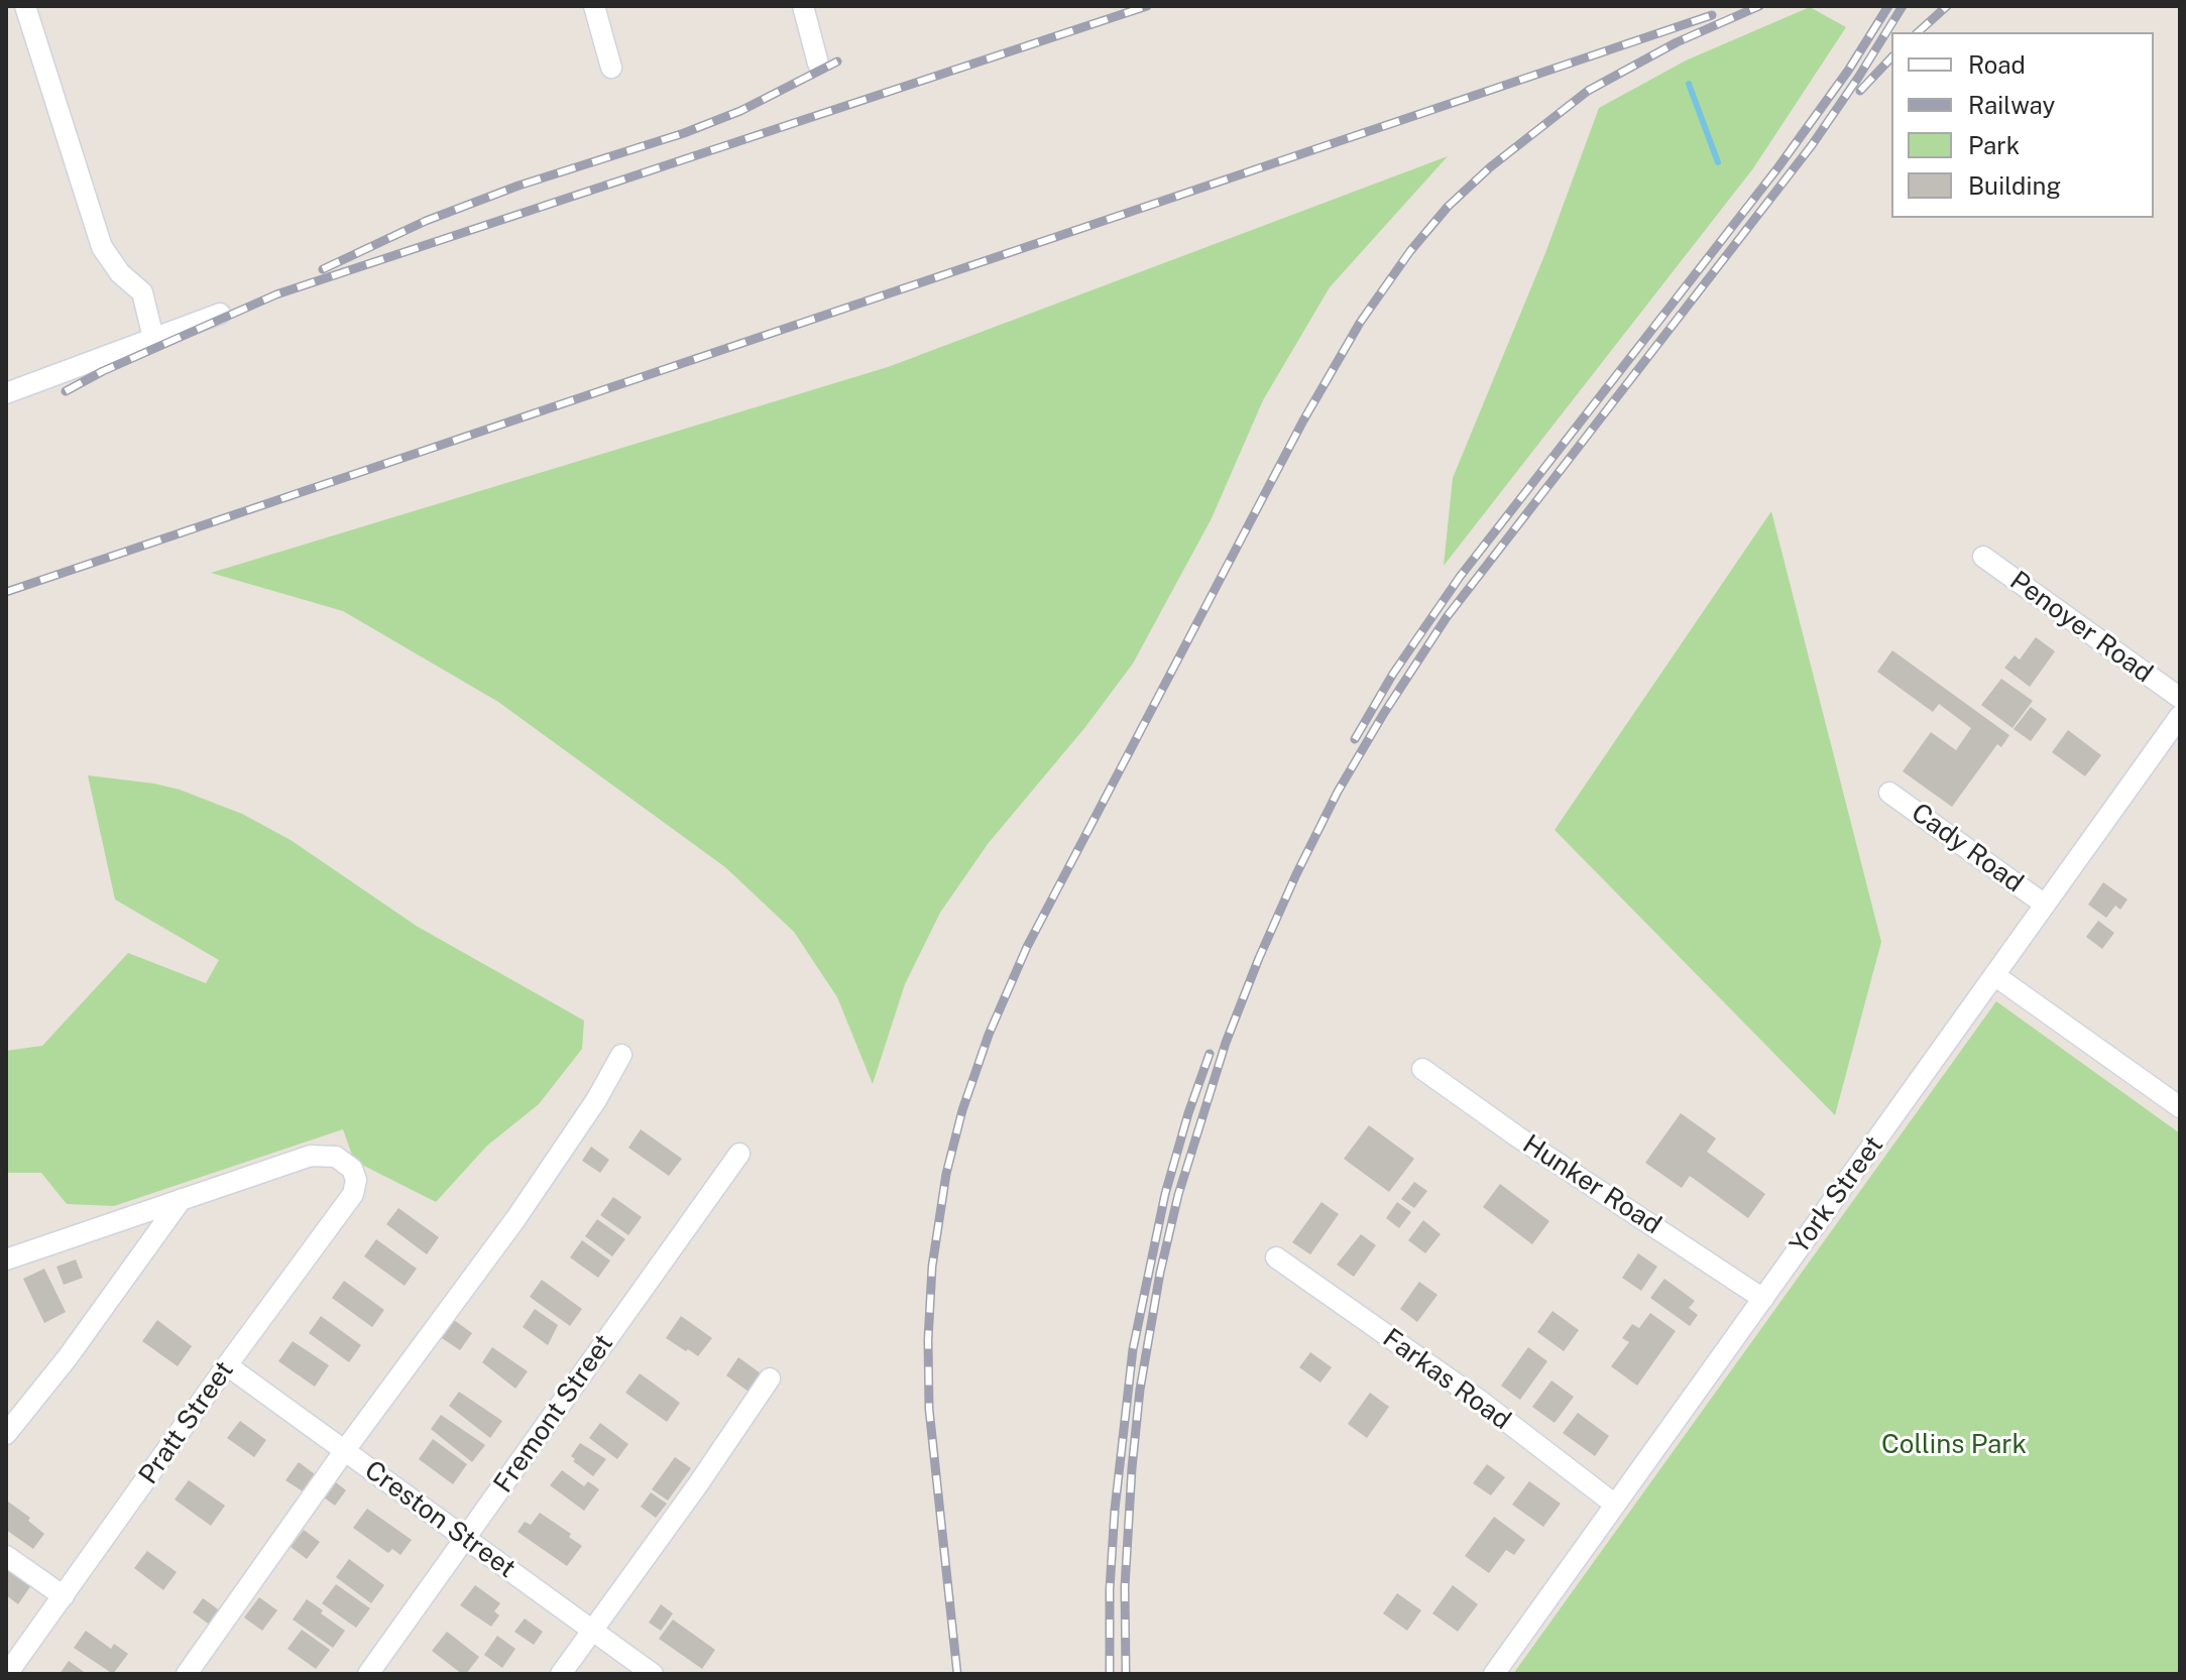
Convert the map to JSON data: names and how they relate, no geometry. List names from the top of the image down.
{
  "streets": {
    "street": [
      "Penoyer Road",
      "Cady Road",
      "Hunker Road",
      "York Street",
      "Farkas Road",
      "Fremont Street",
      "Pratt Street",
      "Creston Street"
    ]
  },
  "crossings": [
    ["Cady Road", "York Street"],
    ["Hunker Road", "York Street"],
    ["York Street", "Farkas Road"],
    ["Fremont Street", "Creston Street"],
    ["Pratt Street", "Creston Street"]
  ],
  "parks": ["Collins Park"],
  "legend": [
    "Road",
    "Railway",
    "Park",
    "Building"
  ]
}
